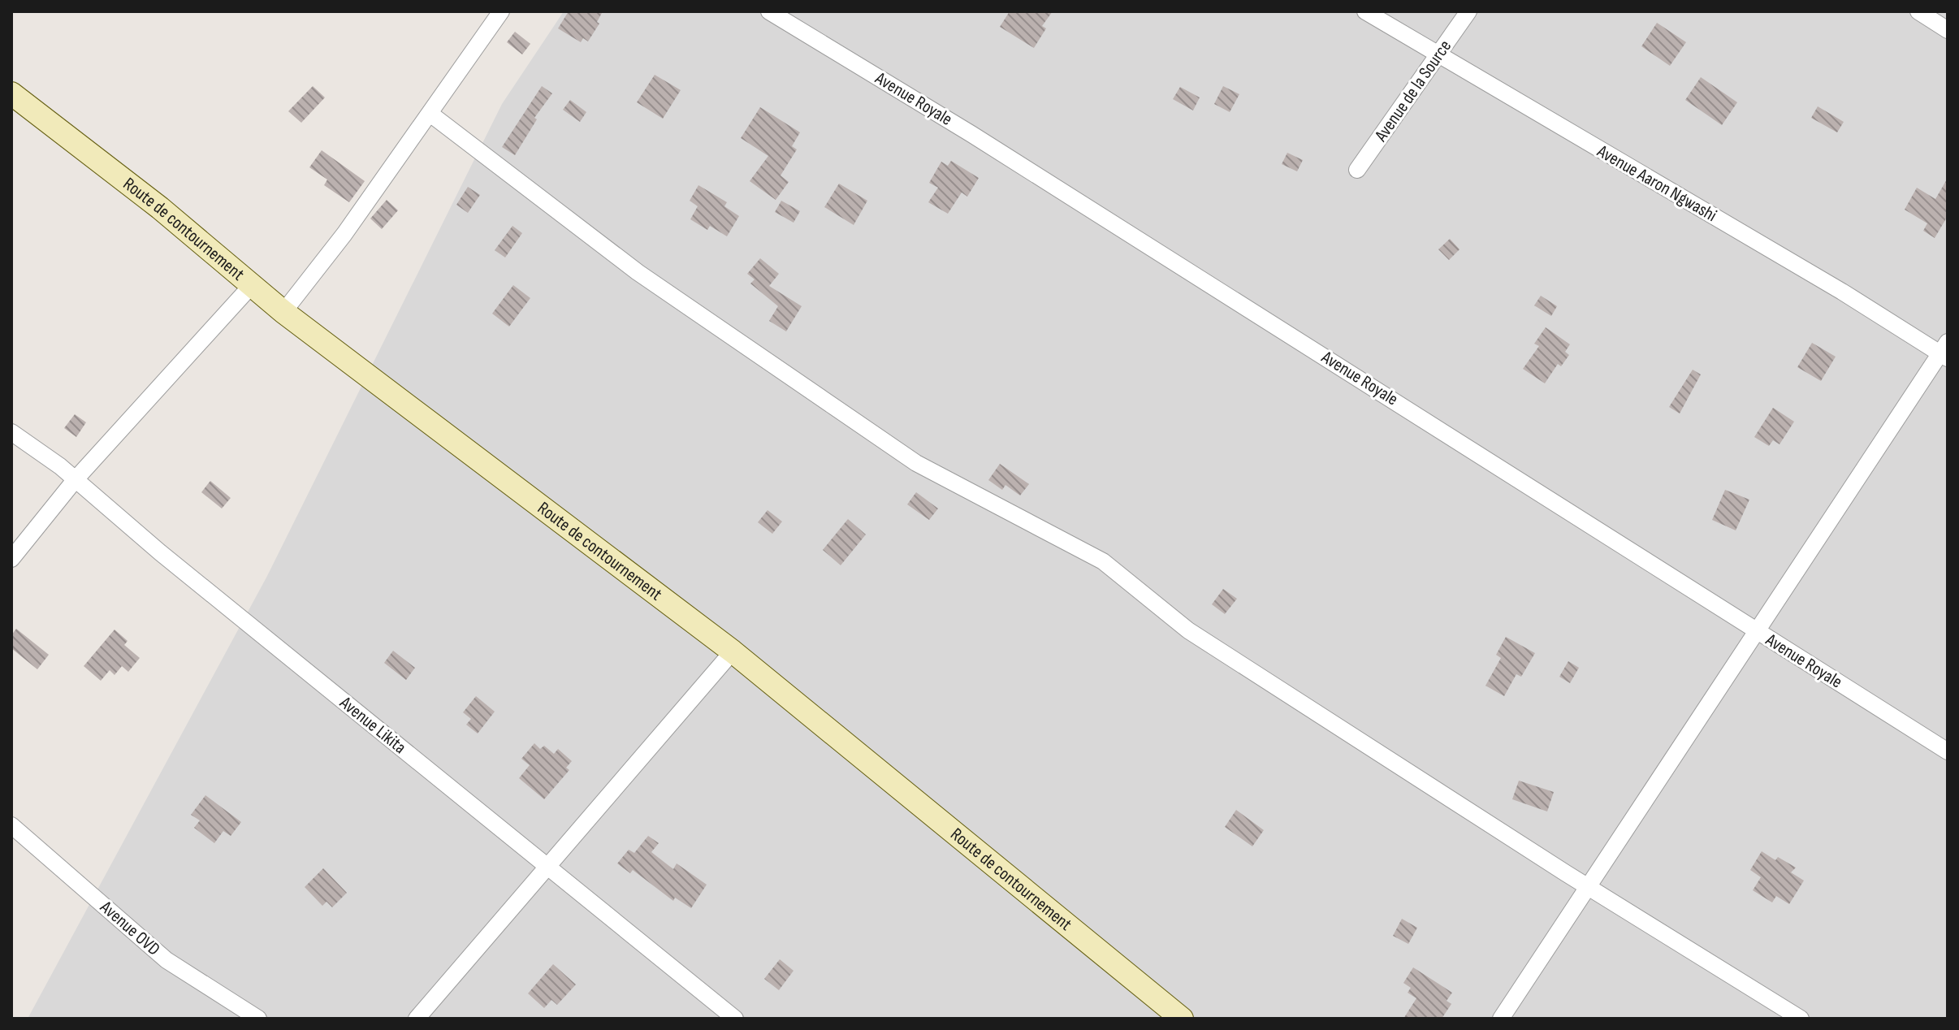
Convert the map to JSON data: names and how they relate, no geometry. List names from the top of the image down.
{
  "streets": {
    "street": [
      "Avenue de la Source",
      "Avenue Royale",
      "Avenue Aaron Ngwashi",
      "Route de contournement",
      "Avenue Likita",
      "Avenue OVD"
    ]
  },
  "crossings": [
    ["Avenue de la Source", "Avenue Aaron Ngwashi"]
  ]
}
